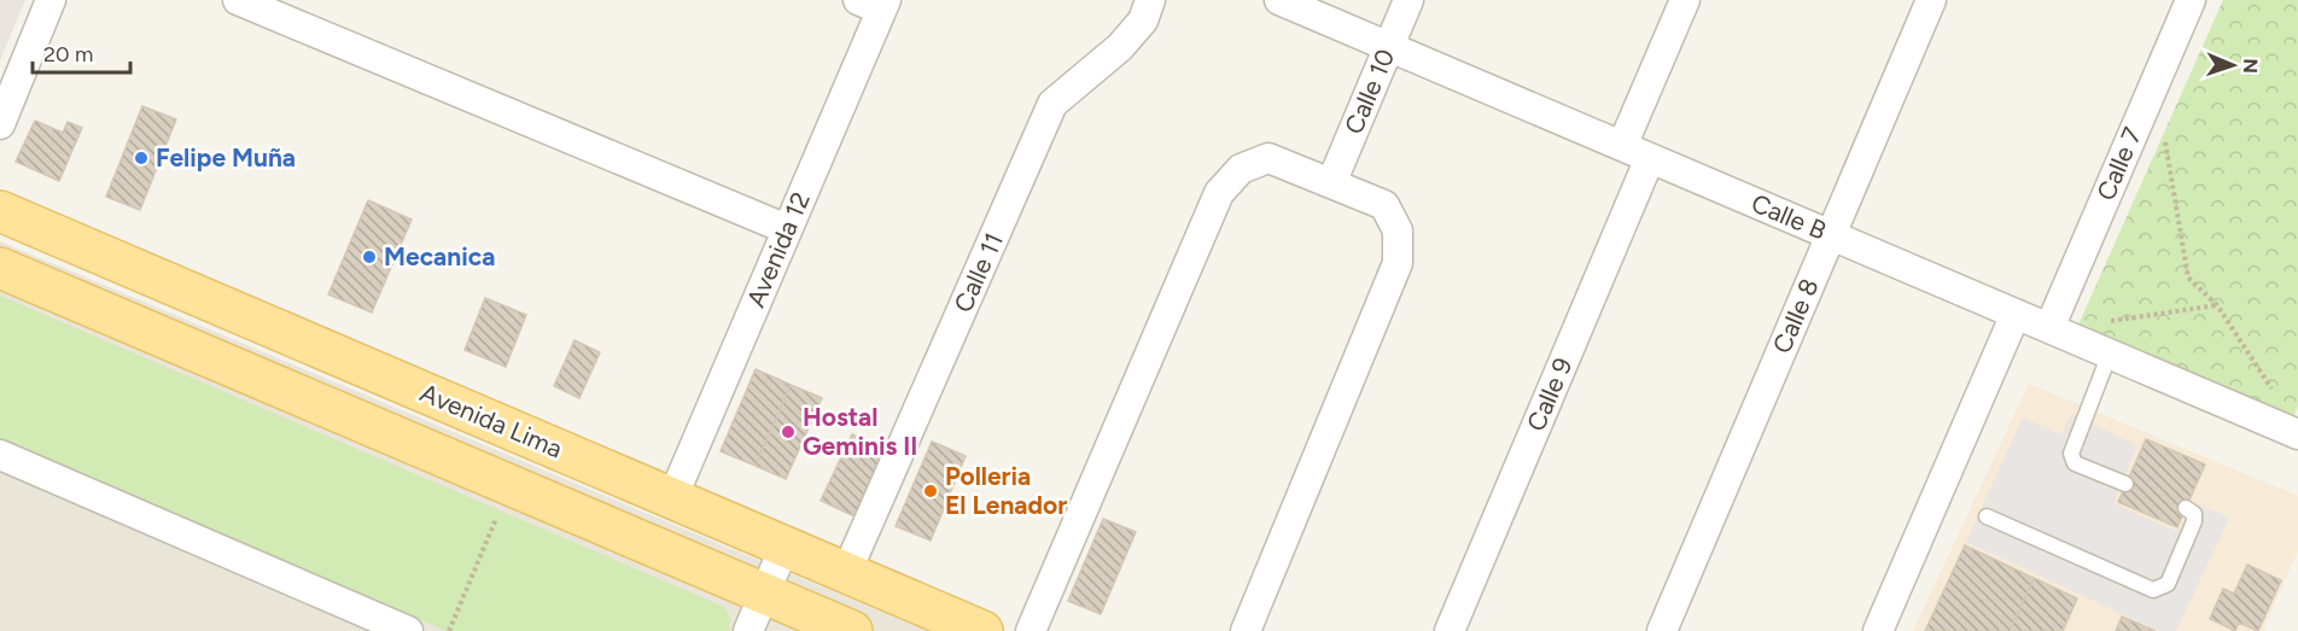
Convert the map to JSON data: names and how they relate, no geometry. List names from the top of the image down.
{
  "streets": {
    "main road": ["Avenida Lima"],
    "street": [
      "Calle 10",
      "Calle 7",
      "Calle B",
      "Avenida 12",
      "Calle 11",
      "Calle 8",
      "Calle 9"
    ]
  },
  "crossings": [
    ["Calle 10", "Calle B"],
    ["Calle 7", "Calle B"],
    ["Calle B", "Calle 8"],
    ["Calle B", "Calle 9"],
    ["Avenida 12", "Avenida Lima"],
    ["Calle 11", "Avenida Lima"]
  ],
  "places": [
    "Felipe Muña",
    "Mecanica",
    "Hostal Geminis II",
    "Polleria El Lenador"
  ],
  "scale_bar": "20 m",
  "north": "right"
}
